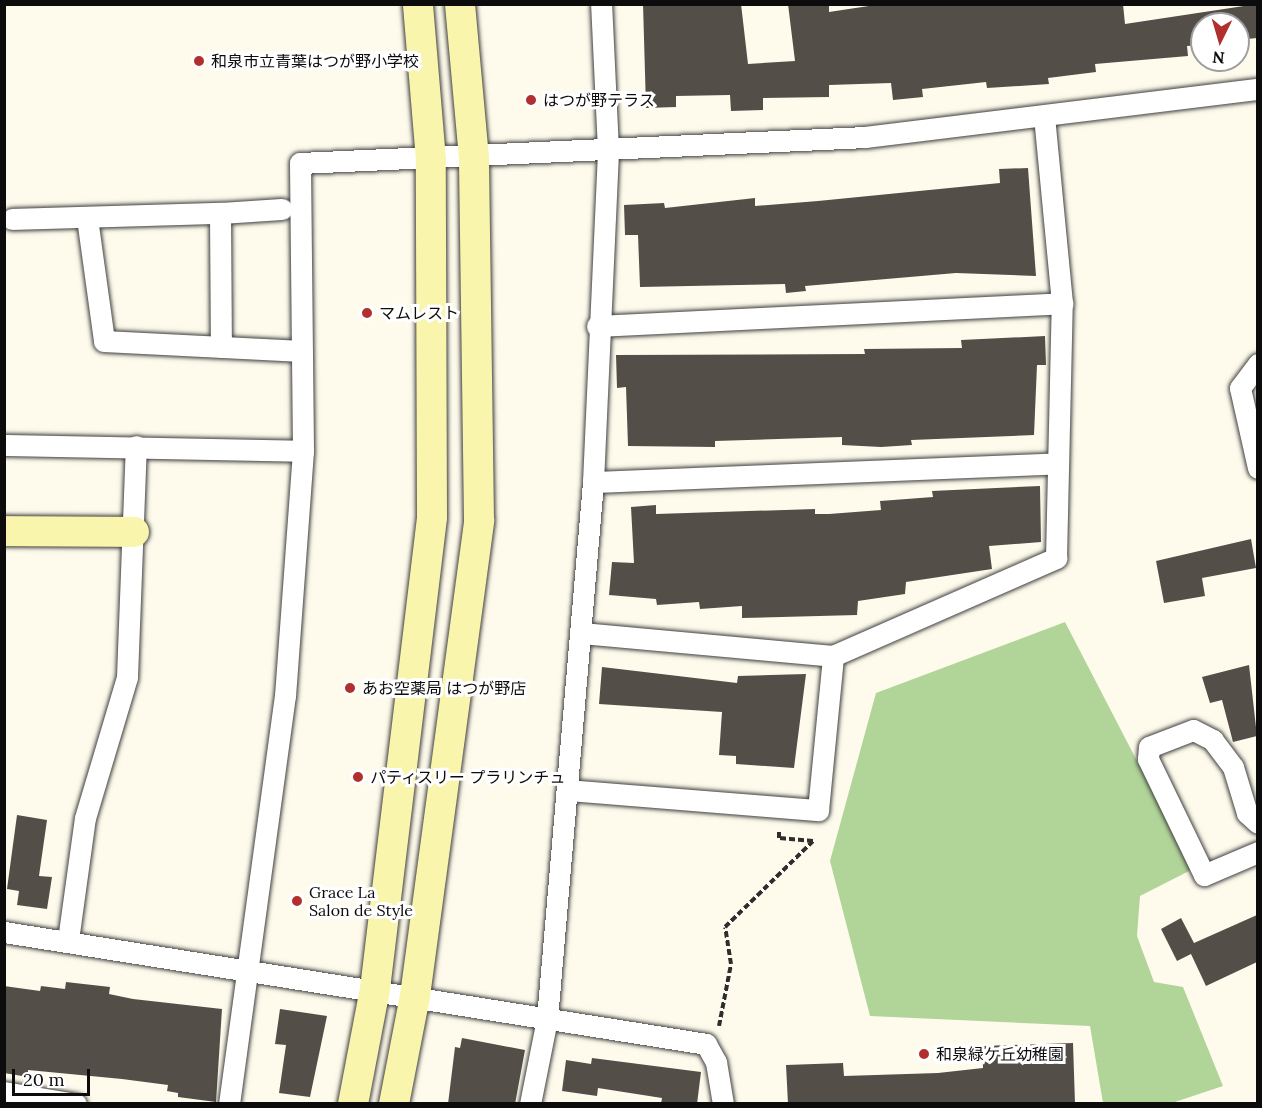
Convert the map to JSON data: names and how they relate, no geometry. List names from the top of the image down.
{
  "places": [
    "和泉市立青葉はつが野小学校",
    "はつが野テラス",
    "マムレスト",
    "あお空薬局 はつが野店",
    "パティスリー プラリンチュ",
    "Grace La Salon de Style",
    "和泉緑ケ丘幼稚園"
  ],
  "scale_bar": "20 m",
  "north": "bottom"
}
